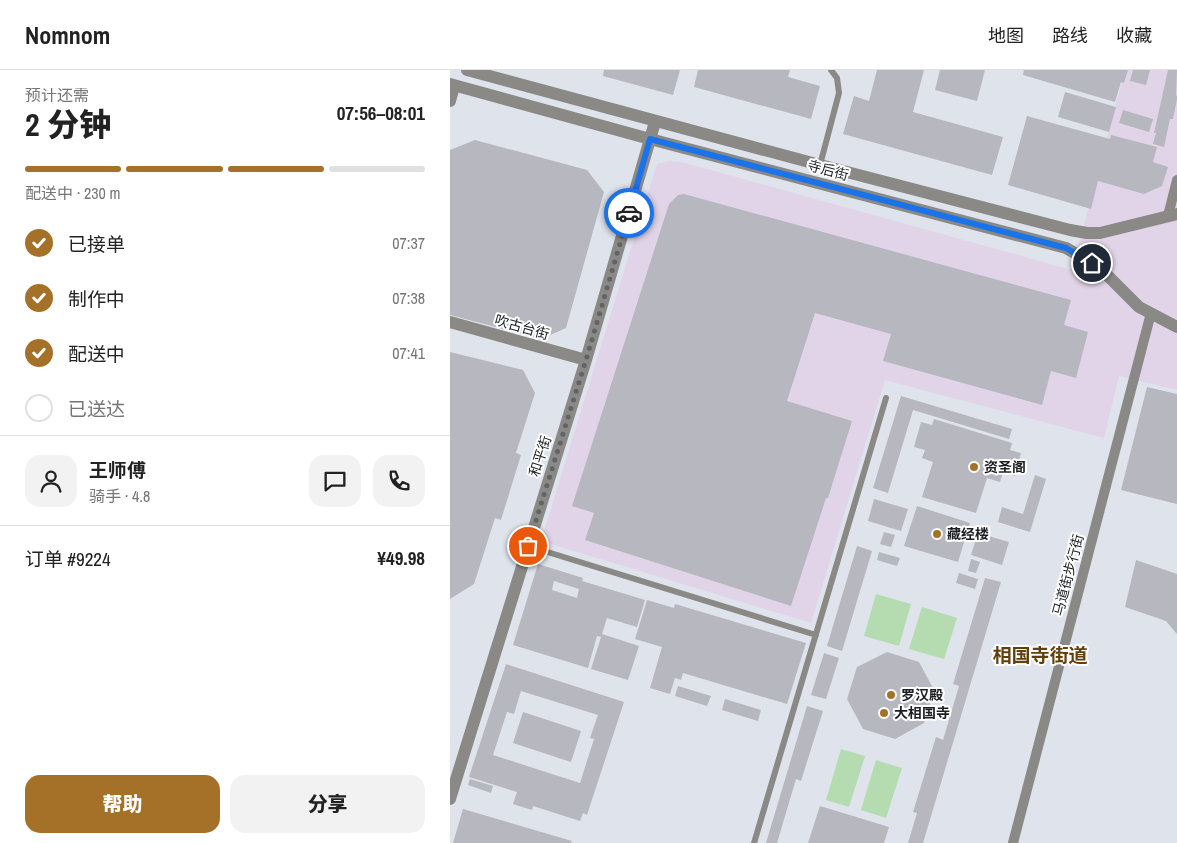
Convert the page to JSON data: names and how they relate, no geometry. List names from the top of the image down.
{
  "streets": {
    "street": [
      "寺后街",
      "吹古台街",
      "和平街",
      "马道街步行街"
    ]
  },
  "crossings": [
    ["寺后街", "和平街"],
    ["寺后街", "马道街步行街"],
    ["吹古台街", "和平街"]
  ],
  "districts": ["相国寺街道"],
  "places": [
    "资圣阁",
    "藏经楼",
    "罗汉殿",
    "大相国寺"
  ],
  "page": {
    "header": "Nomnom",
    "nav": ["地图", "路线", "收藏"],
    "heading": ["2 分钟", "预计还需", "07:56–08:01"],
    "panel": [
      "王师傅",
      "骑手 · 4.8",
      "订单 #9224",
      "¥49.98"
    ],
    "bar": "配送中 · 230 m",
    "list": [
      ["已接单", "07:37"],
      ["制作中", "07:38"],
      ["配送中", "07:41"],
      "已送达"
    ],
    "buttons": ["帮助", "分享"]
  }
}
